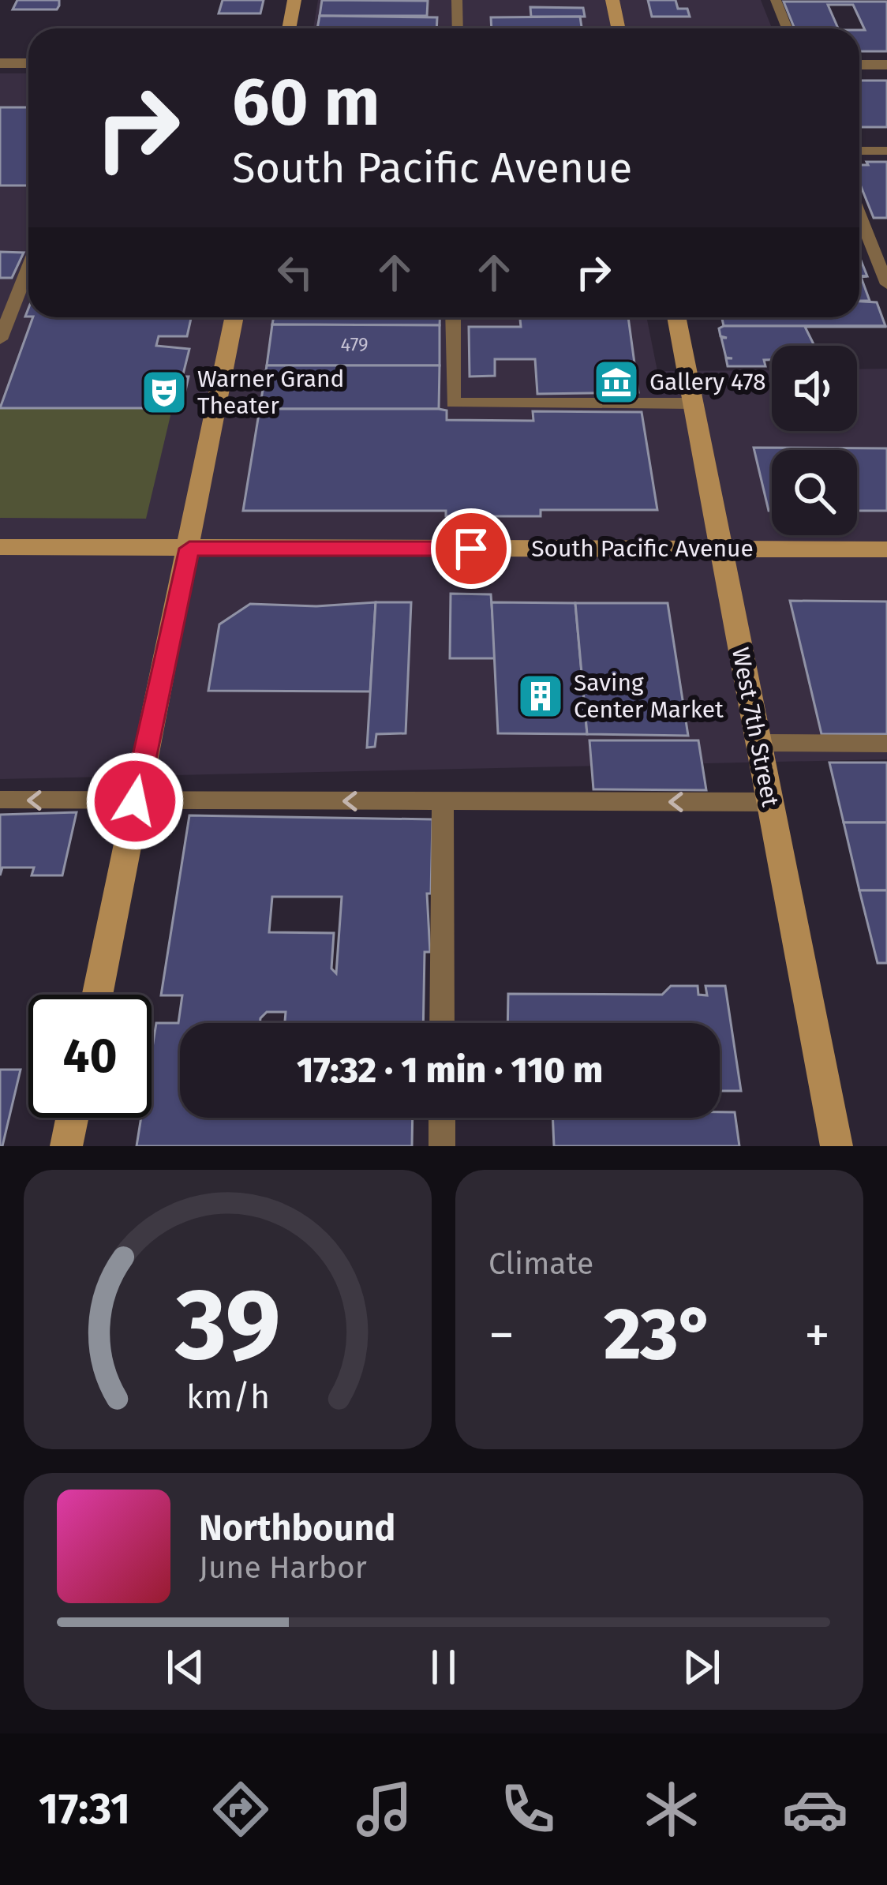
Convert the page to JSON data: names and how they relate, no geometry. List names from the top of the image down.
{
  "streets": {
    "street": ["South Pacific Avenue", "West 7th Street"]
  },
  "crossings": [
    ["South Pacific Avenue", "West 7th Street"]
  ],
  "places": {
    "museum": ["Gallery 478"],
    "theatre": ["Warner Grand Theater"],
    "building": ["Saving Center Market"]
  },
  "house_numbers": ["479"],
  "page": {
    "turn": ["60 m", "South Pacific Avenue"],
    "limit": "40",
    "trip": "17:32 · 1 min · 110 m",
    "tile": "Climate",
    "heat": ["−", "23°", "+"],
    "song": ["Northbound", "June Harbor"],
    "tabs": "17:31",
    "gauge": ["39", "km/h"]
  }
}
